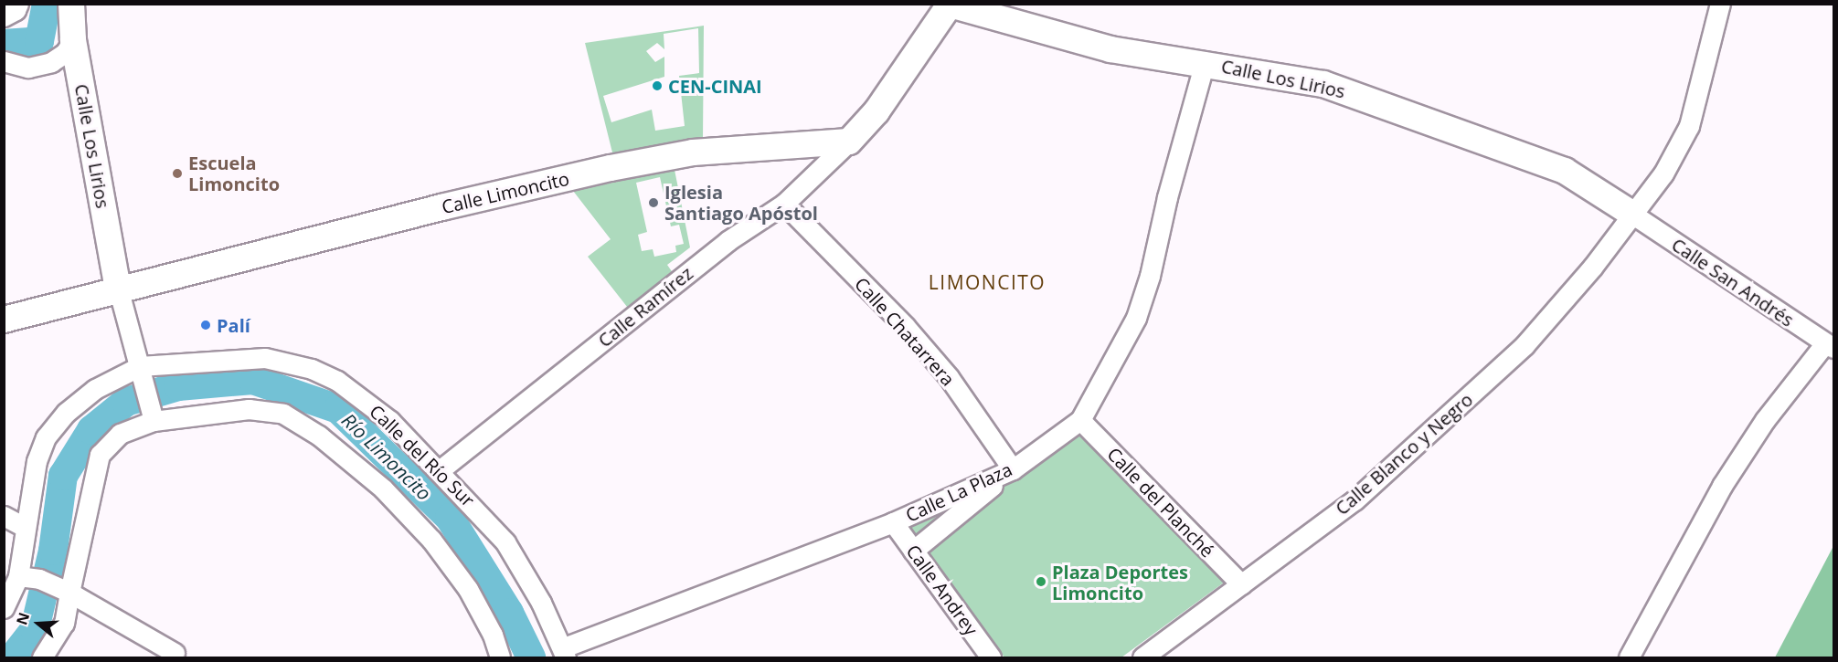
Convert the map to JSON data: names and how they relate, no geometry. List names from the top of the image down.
{
  "streets": {
    "street": [
      "Calle Los Lirios",
      "Calle Limoncito",
      "Calle San Andrés",
      "Calle Ramírez",
      "Calle Chatarrera",
      "Calle Blanco y Negro",
      "Calle del Río Sur",
      "Calle La Plaza",
      "Calle del Planché",
      "Calle Andrey"
    ]
  },
  "crossings": [
    ["Calle Los Lirios", "Calle Limoncito"],
    ["Calle Los Lirios", "Calle San Andrés"],
    ["Calle Los Lirios", "Calle Blanco y Negro"],
    ["Calle Los Lirios", "Calle La Plaza"],
    ["Calle Limoncito", "Calle Ramírez"],
    ["Calle San Andrés", "Calle Blanco y Negro"],
    ["Calle Ramírez", "Calle Chatarrera"],
    ["Calle Ramírez", "Calle del Río Sur"],
    ["Calle Chatarrera", "Calle La Plaza"],
    ["Calle Blanco y Negro", "Calle del Planché"],
    ["Calle del Río Sur", "Calle La Plaza"],
    ["Calle La Plaza", "Calle del Planché"],
    ["Calle La Plaza", "Calle Andrey"]
  ],
  "districts": ["LIMONCITO"],
  "water": ["Río Limoncito"],
  "places": [
    "CEN-CINAI",
    "Escuela Limoncito",
    "Iglesia Santiago Apóstol",
    "Palí",
    "Plaza Deportes Limoncito"
  ],
  "north": "left"
}
